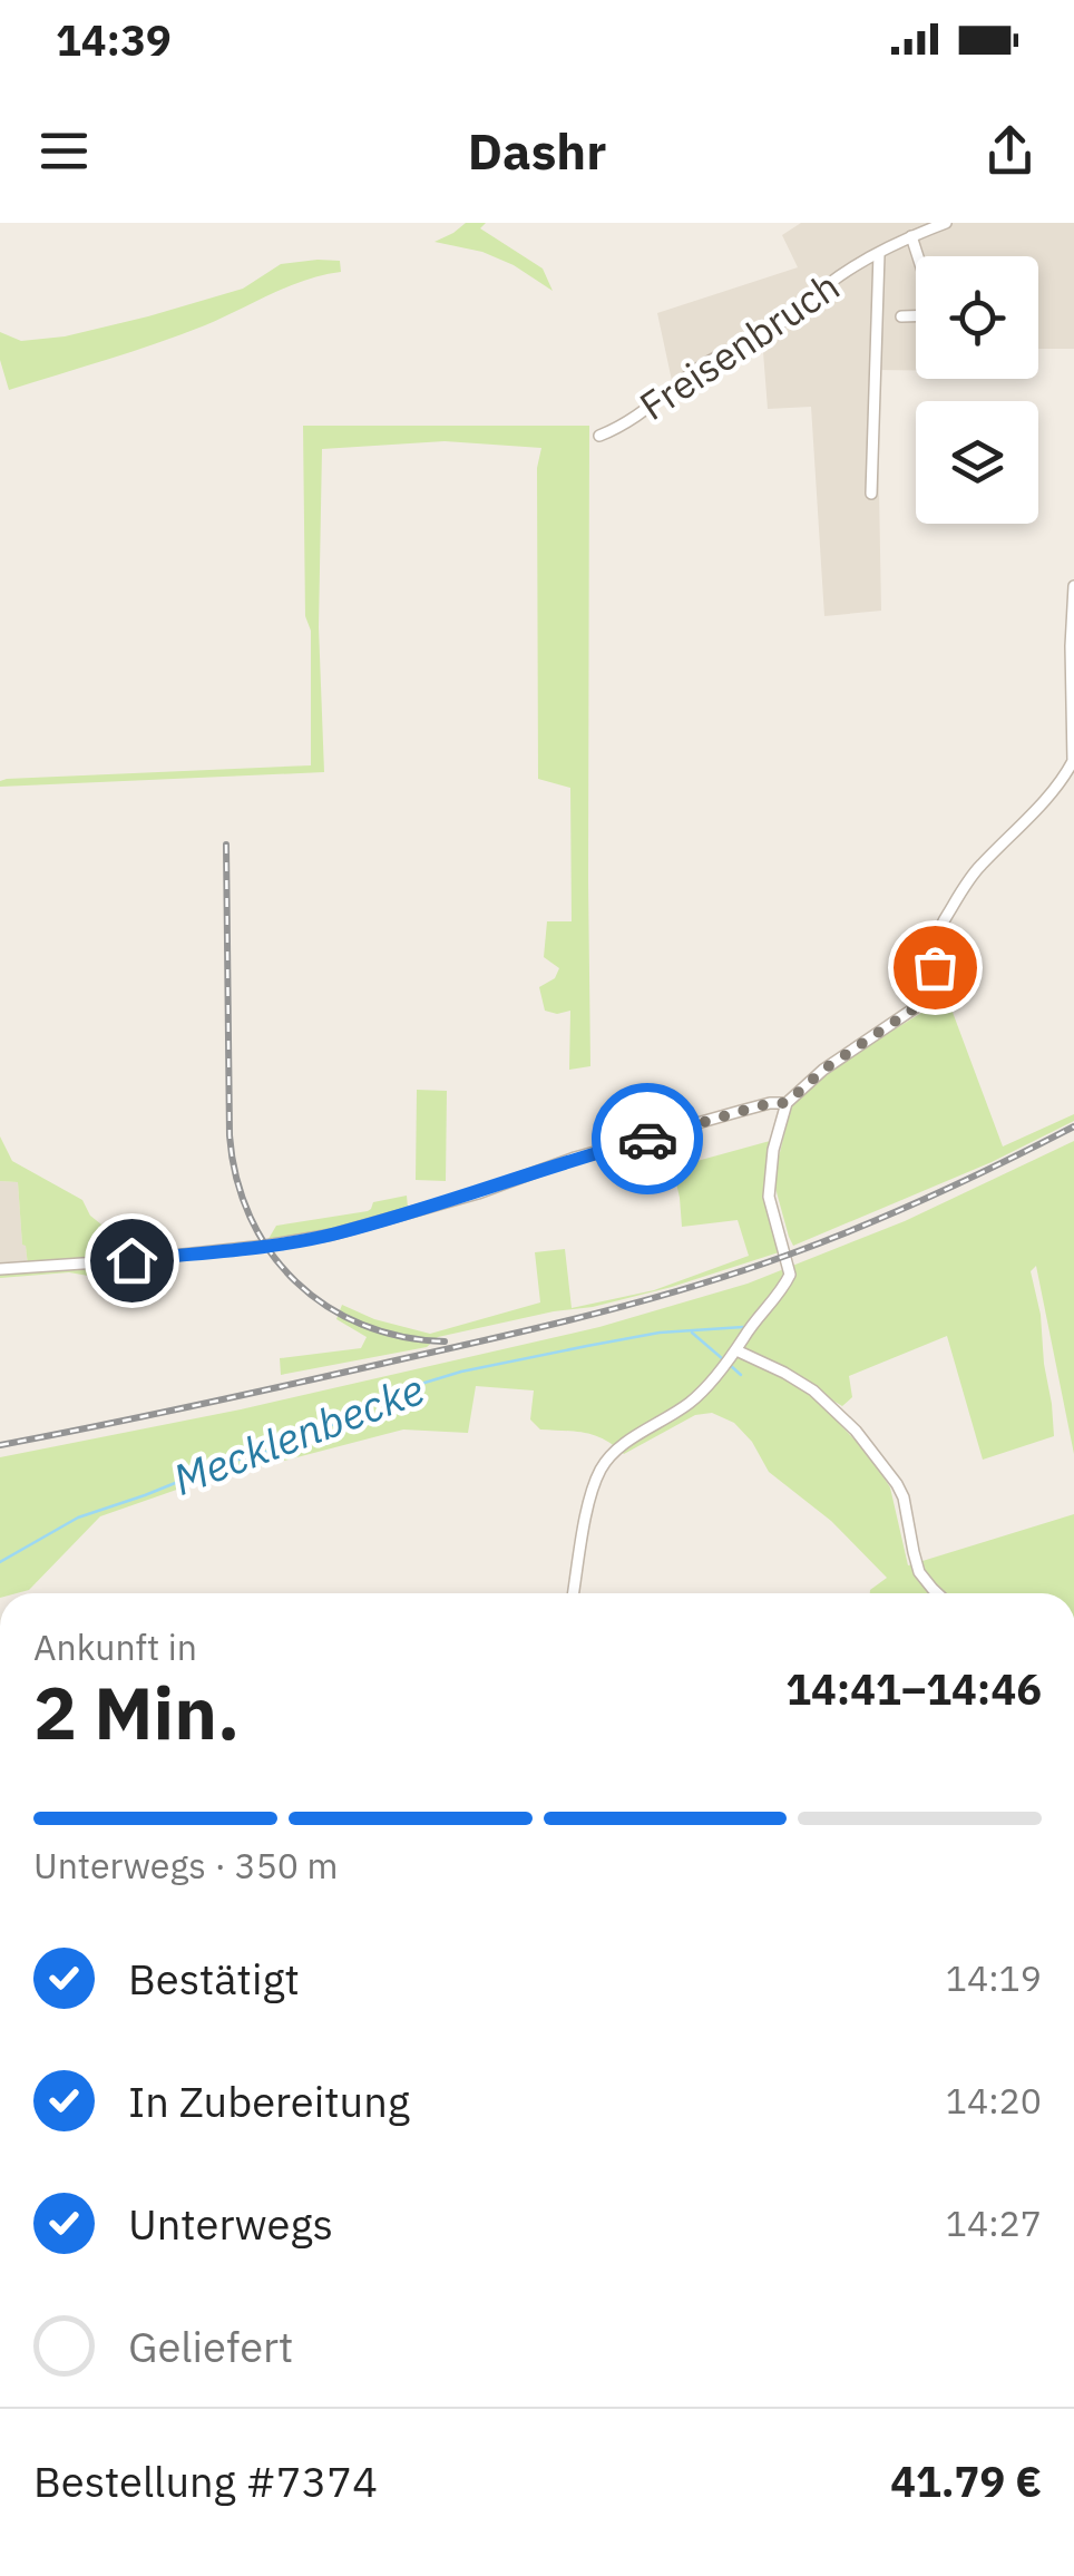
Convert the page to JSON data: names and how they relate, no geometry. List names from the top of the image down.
{
  "streets": {
    "street": ["Freisenbruch"]
  },
  "water": ["Mecklenbecke"],
  "page": {
    "status": "14:39",
    "header": "Dashr",
    "heading": ["2 Min.", "Ankunft in", "14:41–14:46"],
    "panel": ["Bestellung #7374", "41.79 €"],
    "bar": "Unterwegs · 350 m",
    "list": [
      ["Bestätigt", "14:19"],
      ["In Zubereitung", "14:20"],
      ["Unterwegs", "14:27"],
      "Geliefert"
    ]
  }
}
